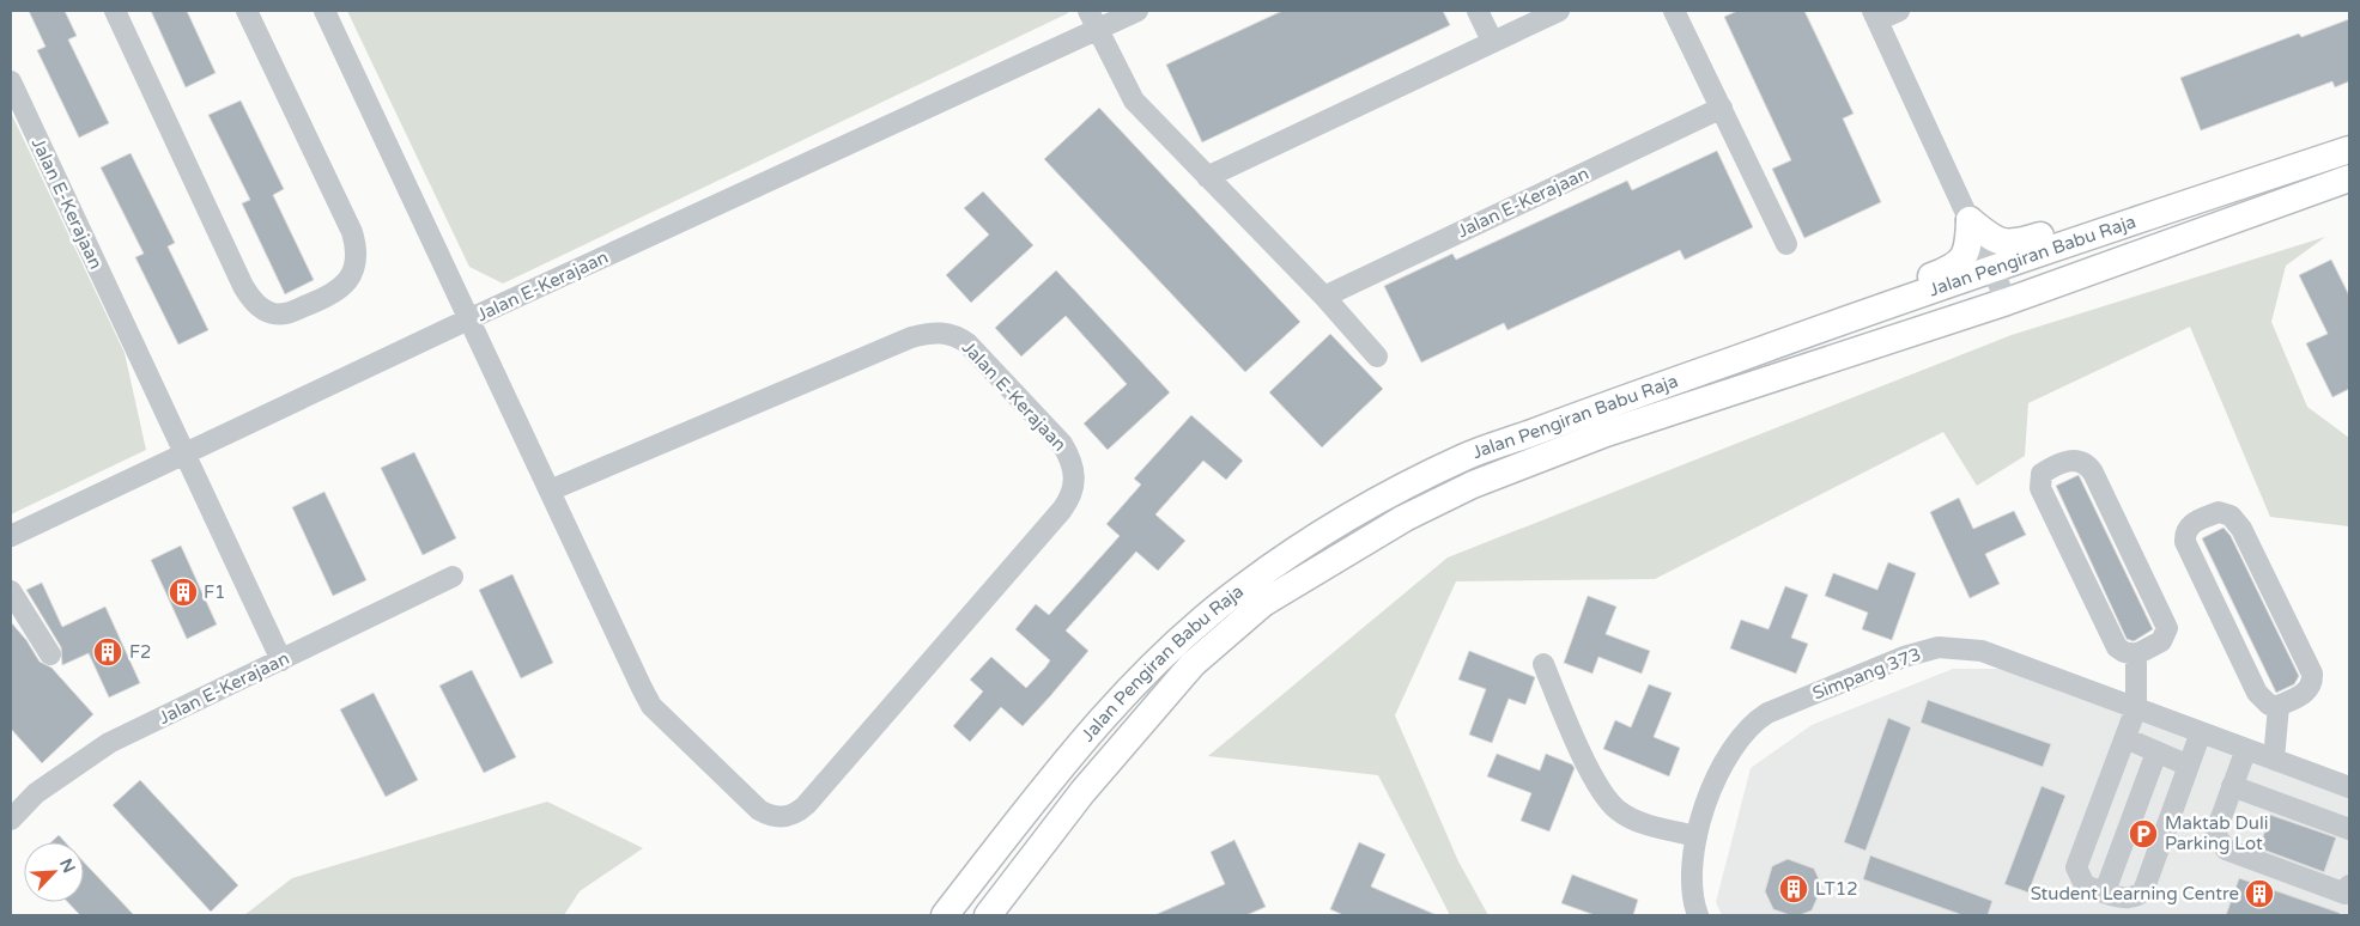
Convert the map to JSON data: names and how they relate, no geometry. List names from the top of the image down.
{
  "streets": {
    "main road": ["Jalan Pengiran Babu Raja"],
    "street": ["Jalan E-Kerajaan", "Simpang 373"]
  },
  "places": {
    "building": [
      "F1",
      "F2",
      "LT12",
      "Student Learning Centre"
    ],
    "parking": ["Maktab Duli Parking Lot"]
  },
  "north": "top right"
}
